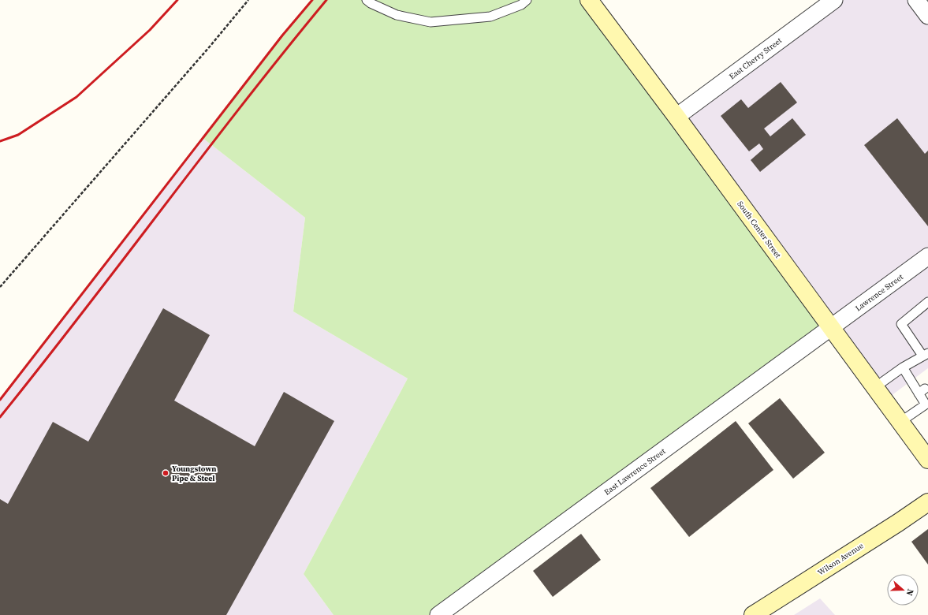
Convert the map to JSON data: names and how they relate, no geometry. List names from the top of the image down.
{
  "streets": {
    "main road": ["South Center Street", "Wilson Avenue"],
    "street": ["East Cherry Street", "Lawrence Street", "East Lawrence Street"]
  },
  "crossings": [
    ["East Cherry Street", "South Center Street"],
    ["South Center Street", "Lawrence Street"],
    ["South Center Street", "East Lawrence Street"],
    ["Lawrence Street", "East Lawrence Street"]
  ],
  "places": ["Youngstown Pipe & Steel"],
  "north": "right"
}
